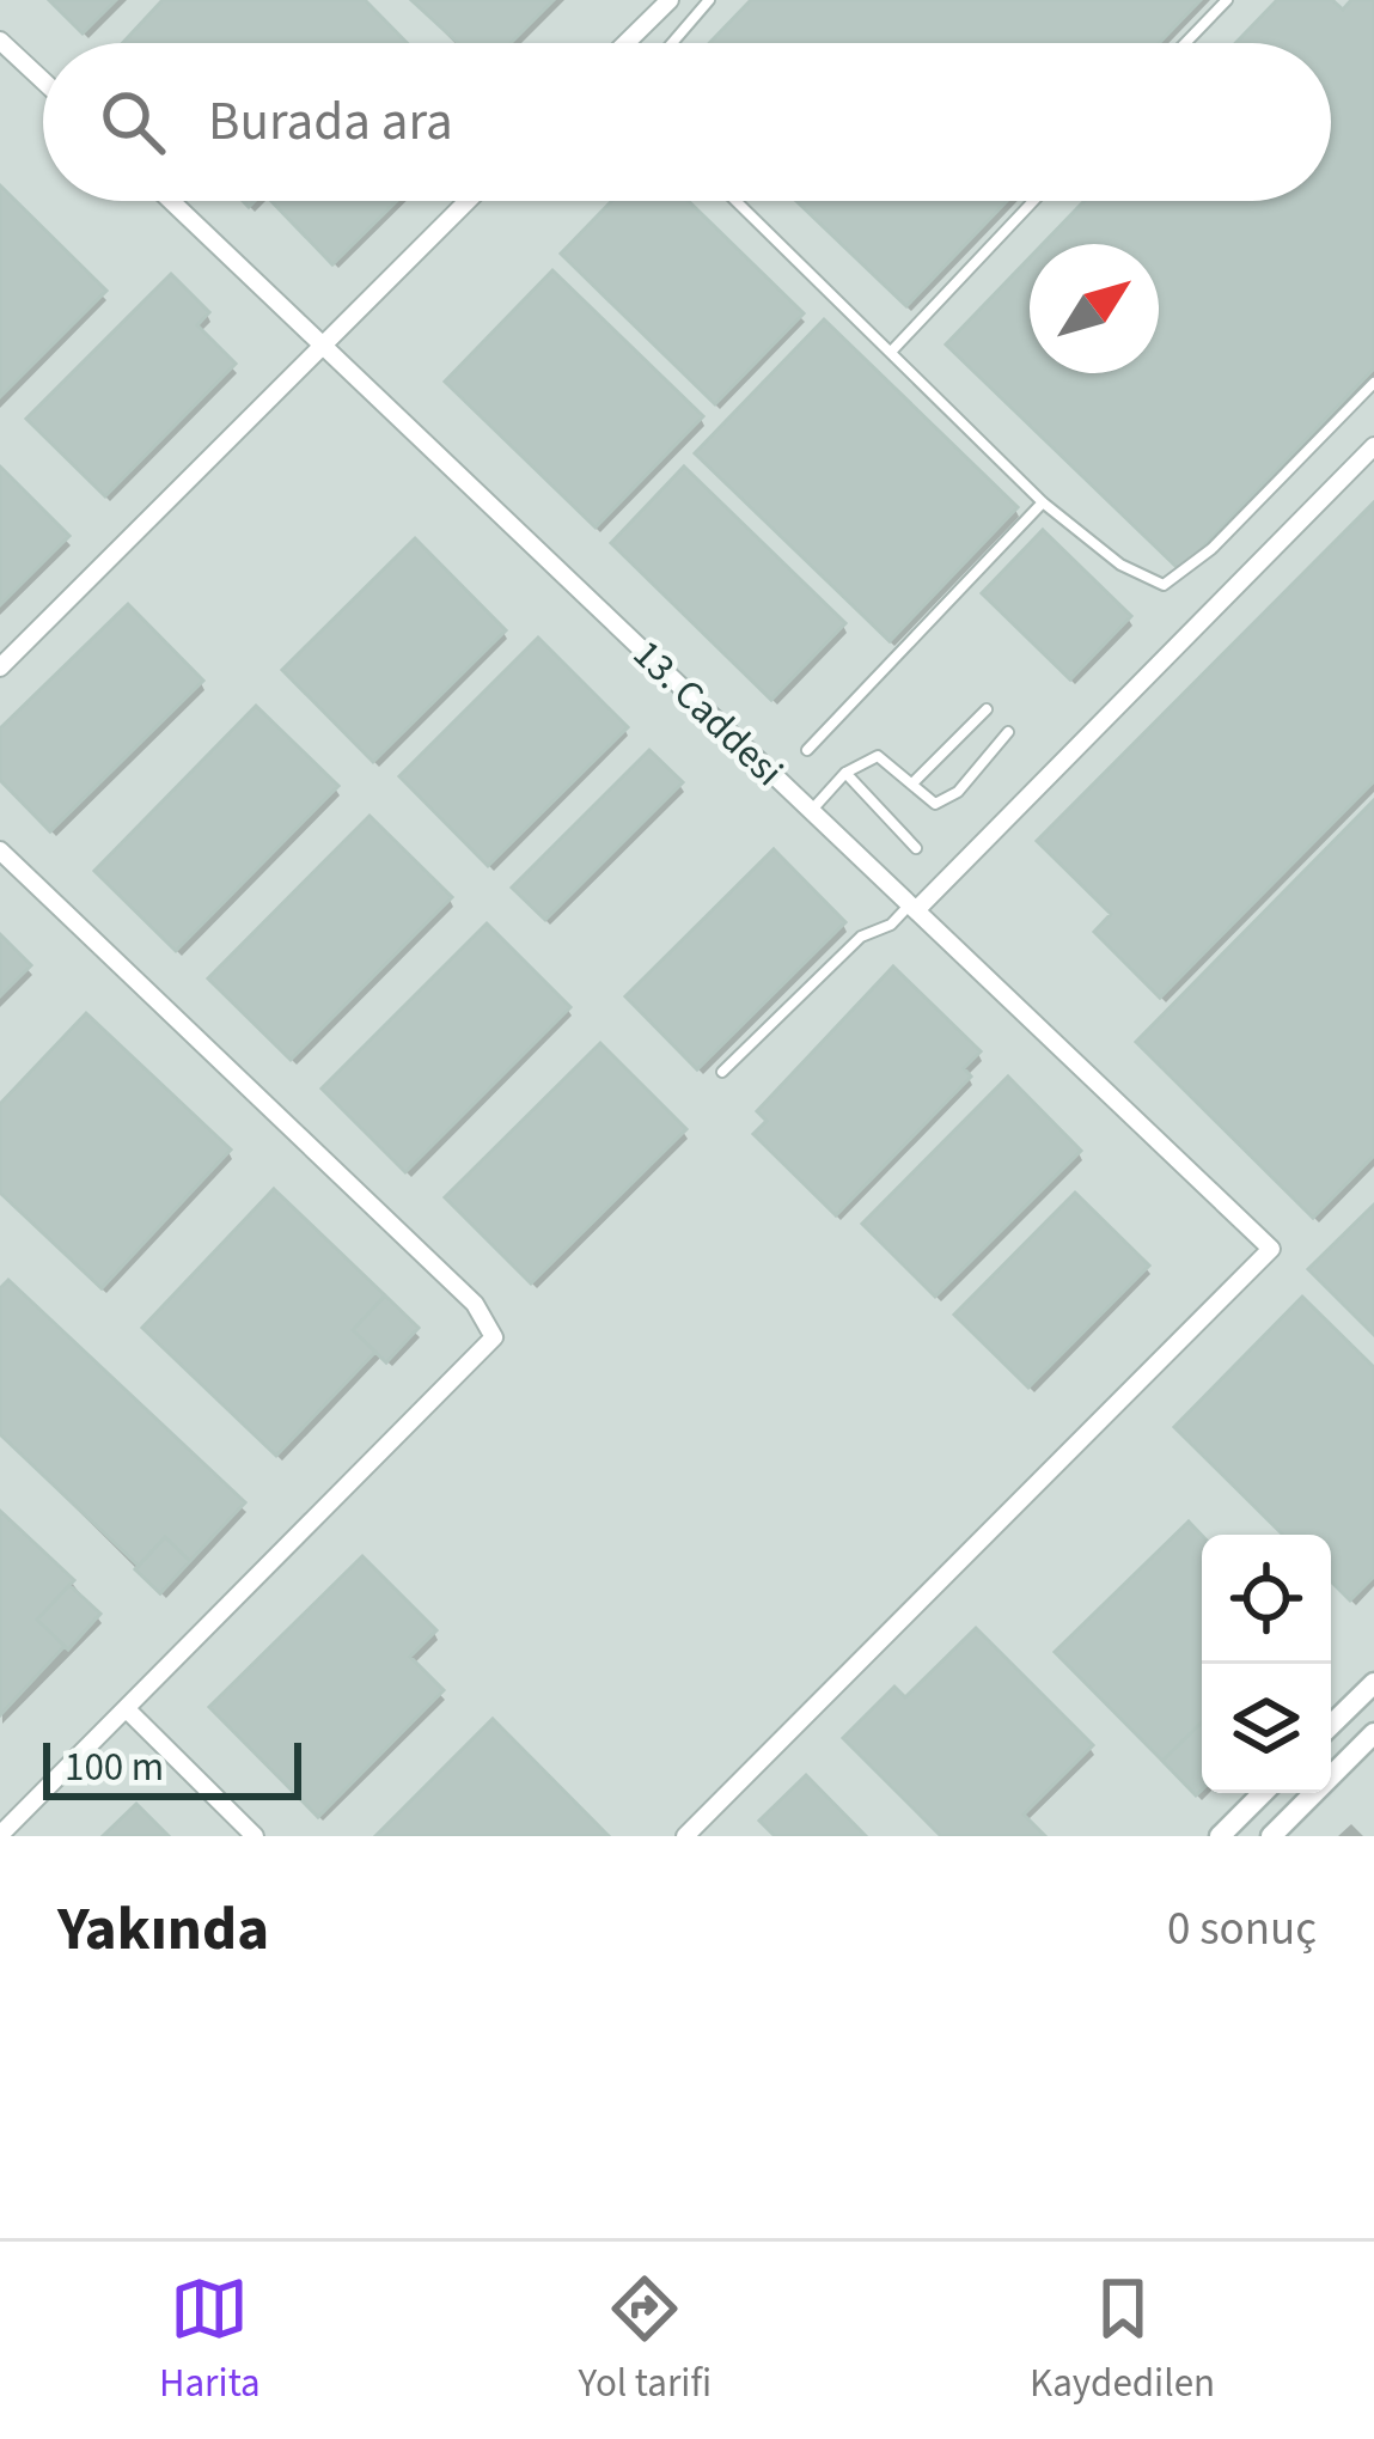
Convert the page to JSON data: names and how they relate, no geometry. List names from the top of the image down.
{
  "streets": {
    "street": ["13. Caddesi"]
  },
  "scale_bar": "100 m",
  "north": "top right",
  "page": {
    "search": "Burada ara",
    "scale": "100 m",
    "heading": ["Yakında", "0 sonuç"],
    "nav": ["Harita", "Yol tarifi", "Kaydedilen"]
  }
}
